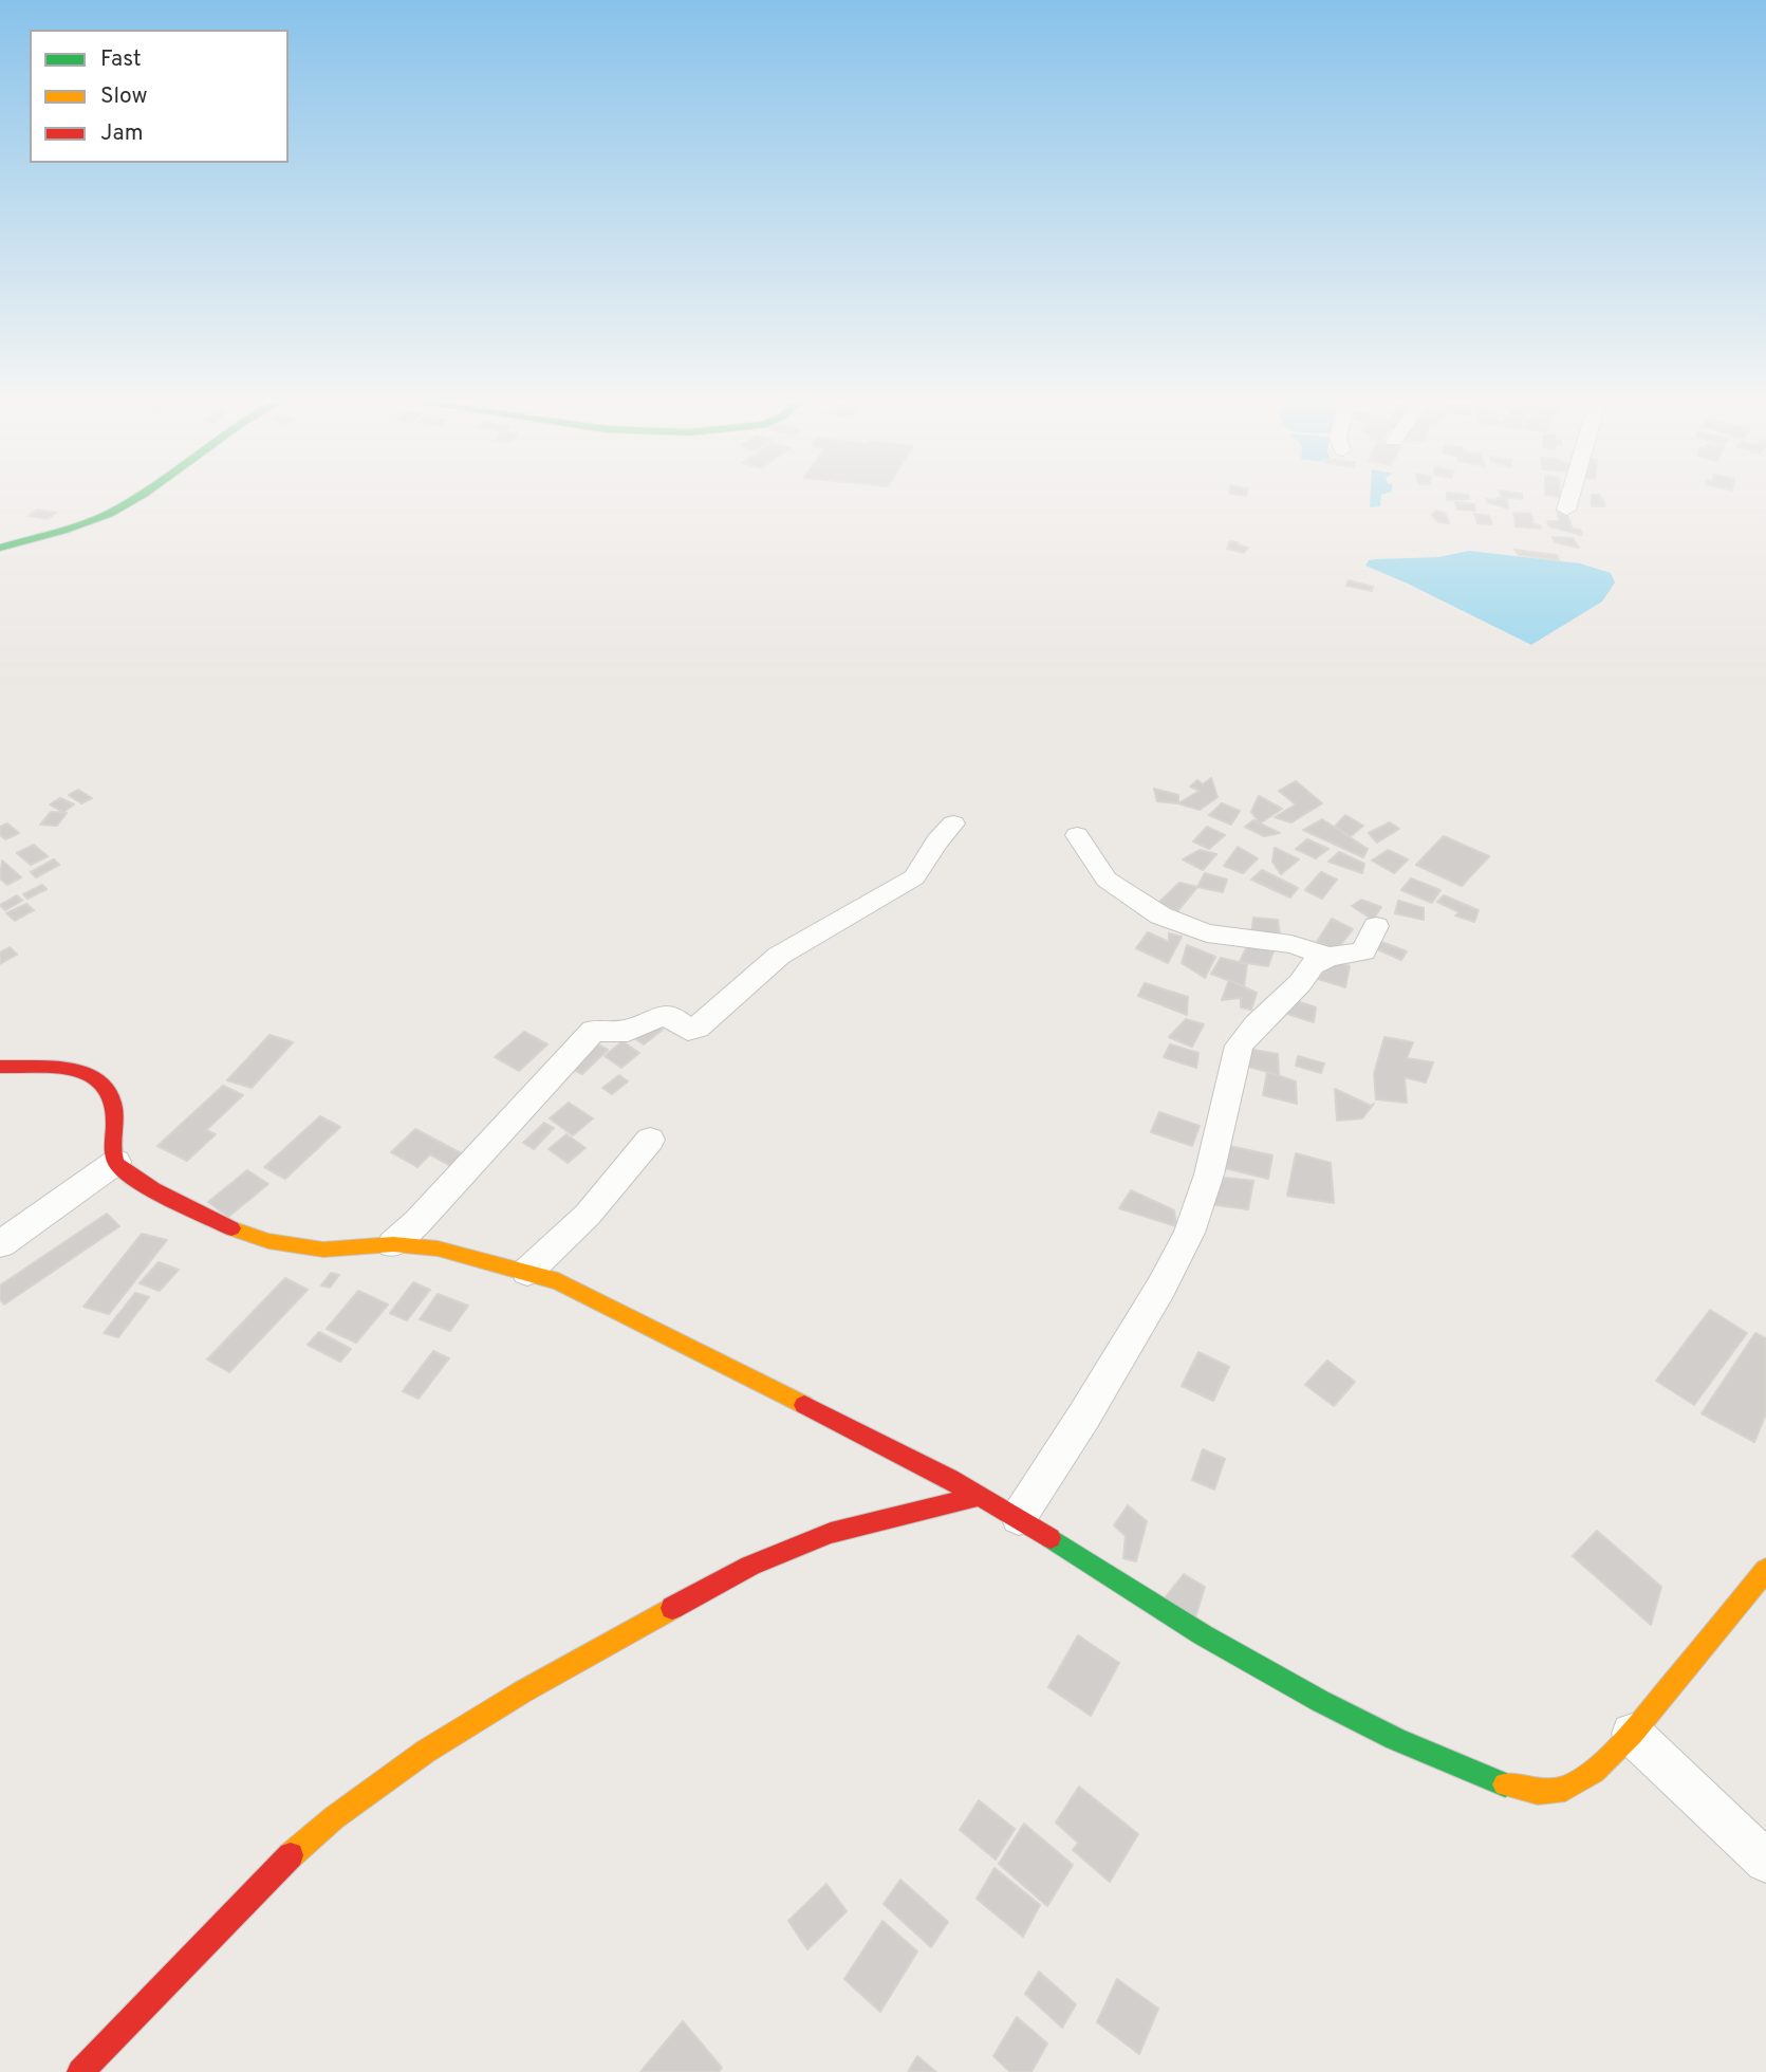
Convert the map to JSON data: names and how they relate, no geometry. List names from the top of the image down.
{
  "legend": ["Fast", "Slow", "Jam"]
}
